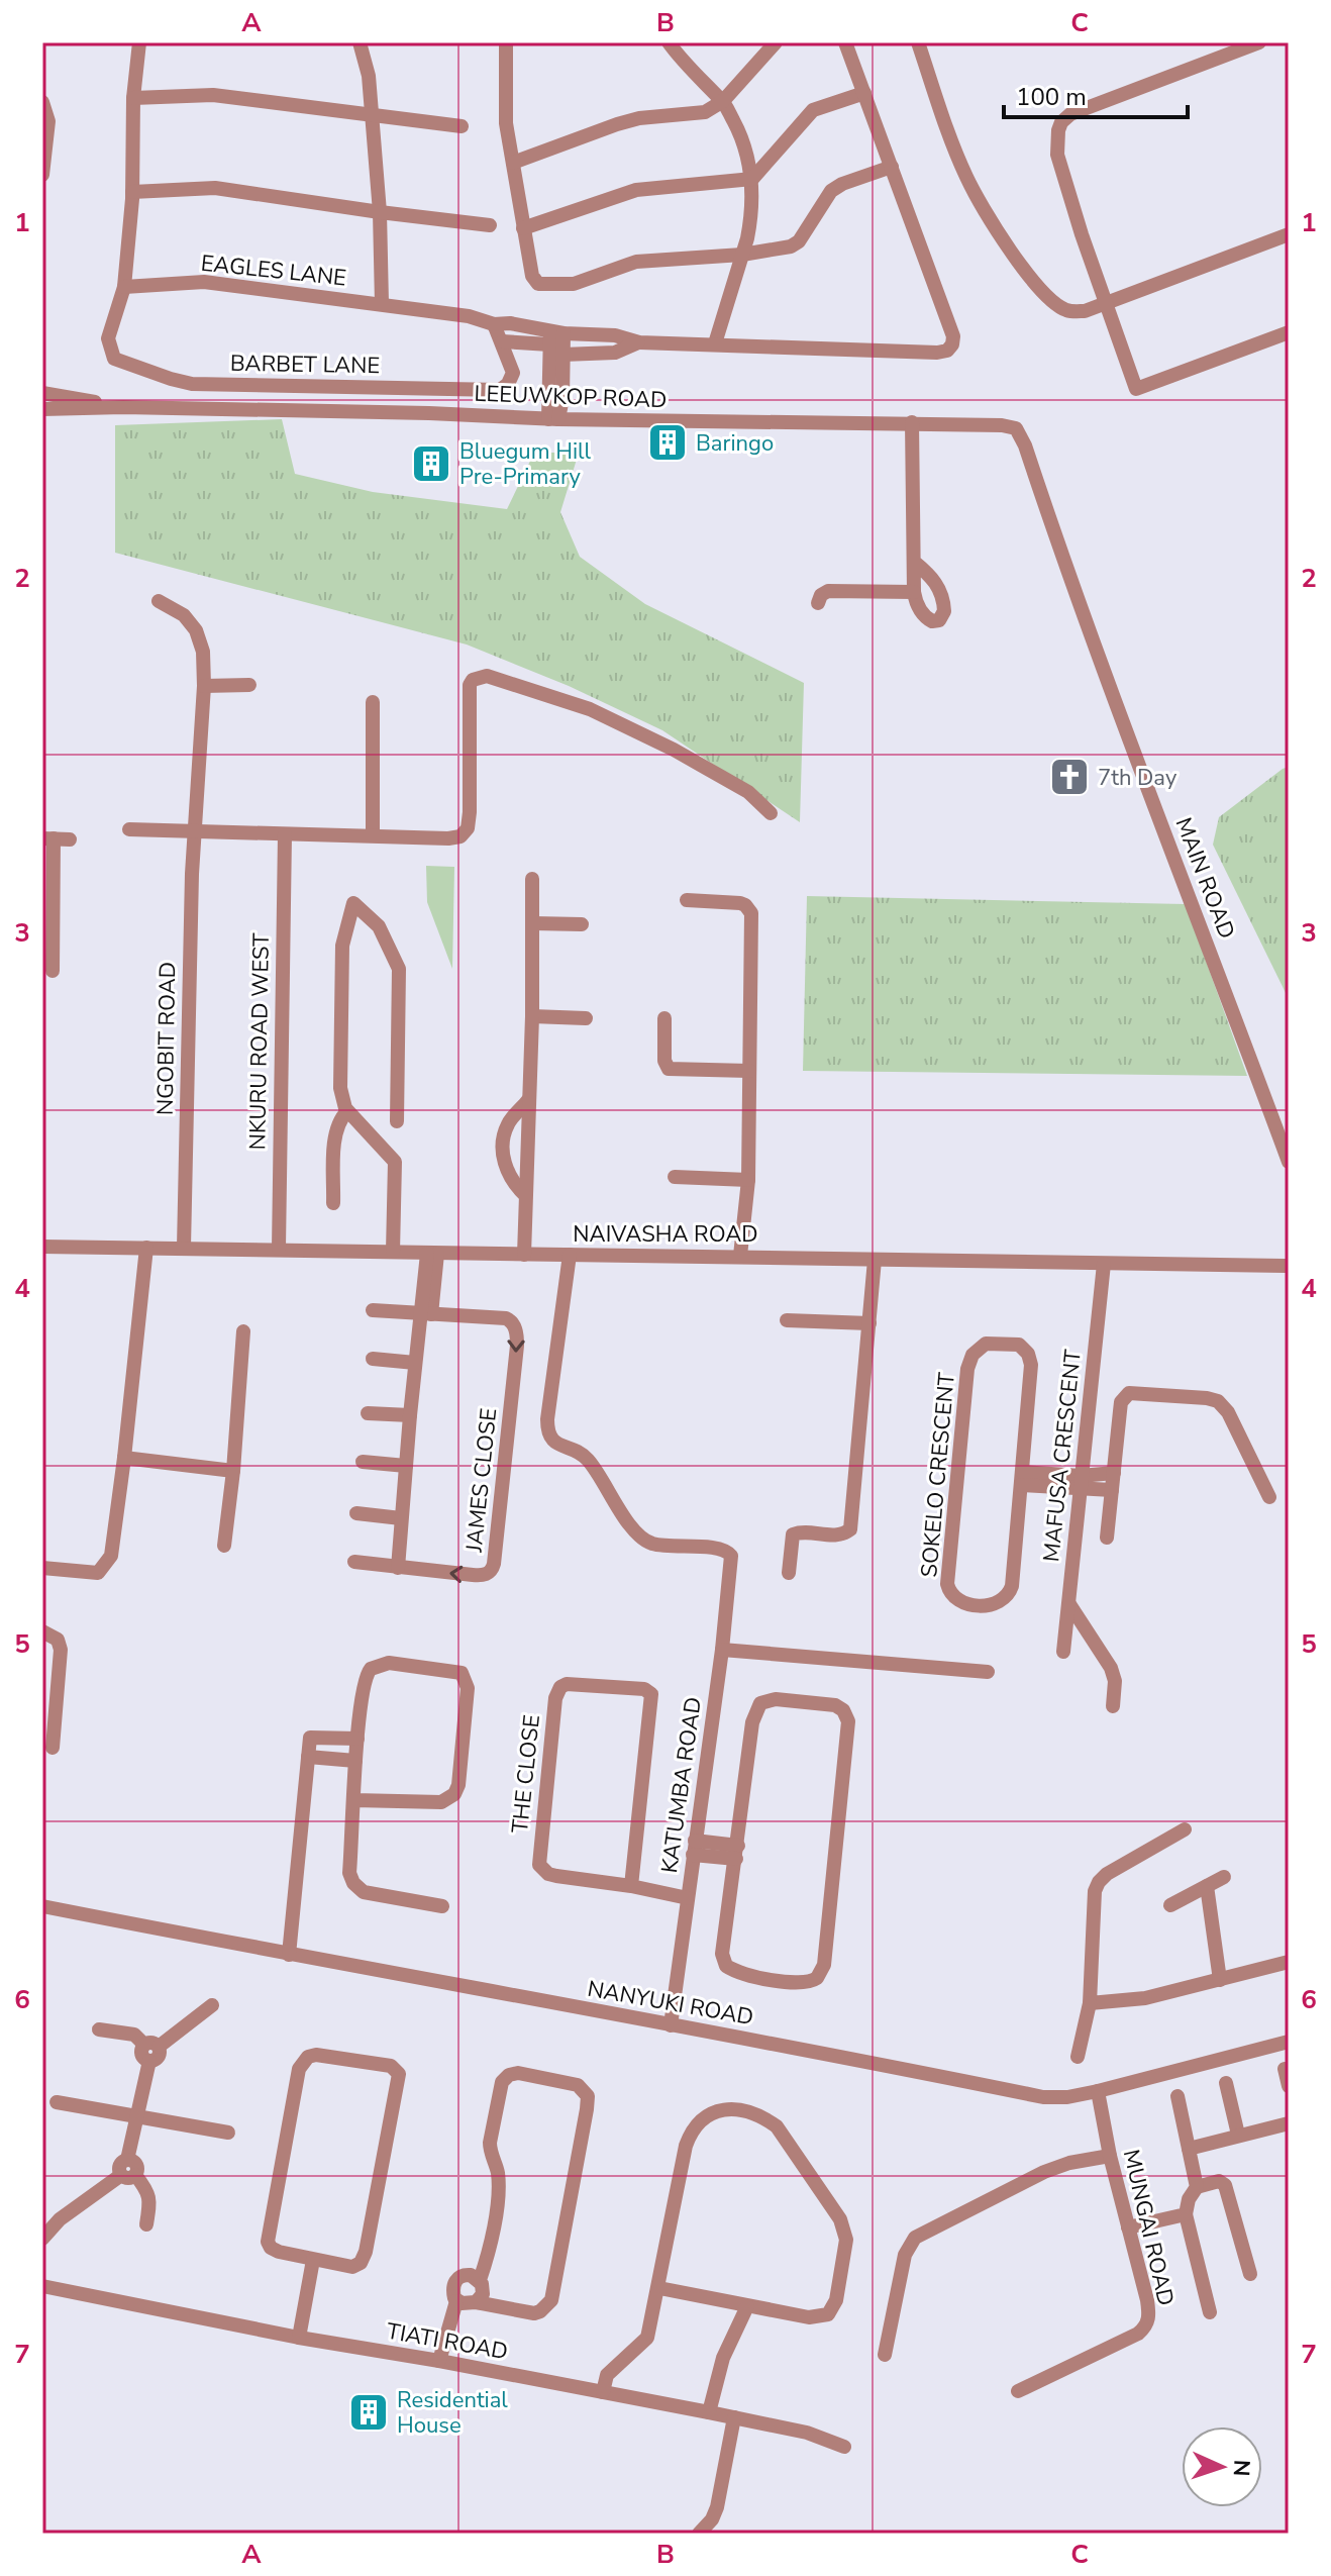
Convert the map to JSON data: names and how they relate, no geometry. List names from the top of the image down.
{
  "streets": {
    "street": [
      "EAGLES LANE",
      "BARBET LANE",
      "LEEUWKOP ROAD",
      "MAIN ROAD",
      "NGOBIT ROAD",
      "NKURU ROAD WEST",
      "NAIVASHA ROAD",
      "MAFUSA CRESCENT",
      "SOKELO CRESCENT",
      "JAMES CLOSE",
      "THE CLOSE",
      "KATUMBA ROAD",
      "NANYUKI ROAD",
      "MUNGAI ROAD",
      "TIATI ROAD"
    ]
  },
  "crossings": [
    ["EAGLES LANE", "BARBET LANE"],
    ["LEEUWKOP ROAD", "MAIN ROAD"],
    ["NGOBIT ROAD", "NAIVASHA ROAD"],
    ["NKURU ROAD WEST", "NAIVASHA ROAD"],
    ["NAIVASHA ROAD", "MAFUSA CRESCENT"],
    ["NAIVASHA ROAD", "KATUMBA ROAD"],
    ["THE CLOSE", "KATUMBA ROAD"],
    ["KATUMBA ROAD", "NANYUKI ROAD"],
    ["NANYUKI ROAD", "MUNGAI ROAD"]
  ],
  "places": {
    "building": ["Baringo", "Bluegum Hill Pre-Primary", "Residential House"],
    "church": ["7th Day"]
  },
  "scale_bar": "100 m",
  "north": "right",
  "grid": {
    "columns": ["A", "B", "C"],
    "rows": [
      "1",
      "2",
      "3",
      "4",
      "5",
      "6",
      "7"
    ]
  }
}
